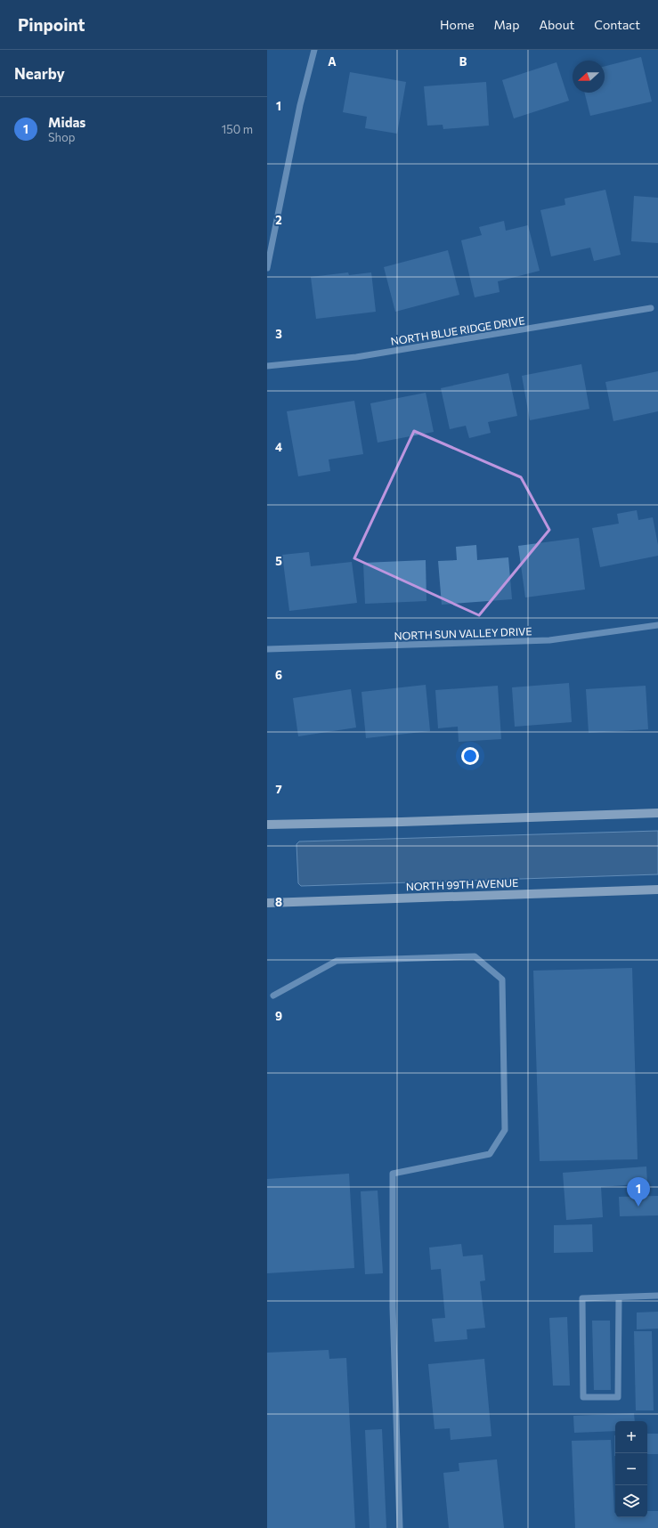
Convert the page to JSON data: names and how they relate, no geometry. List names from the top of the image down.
{
  "streets": {
    "main road": ["NORTH 99TH AVENUE"],
    "street": ["NORTH BLUE RIDGE DRIVE", "NORTH SUN VALLEY DRIVE"]
  },
  "north": "left",
  "page": {
    "header": "Pinpoint",
    "nav": [
      "Home",
      "Map",
      "About",
      "Contact"
    ],
    "heading": "Nearby",
    "list": [
      {
        "mark": "1",
        "name": "Midas",
        "note": "Shop",
        "value": "150 m"
      }
    ],
    "pins": "1",
    "map_buttons": ["+", "−"]
  },
  "grid": {
    "columns": ["A", "B"],
    "rows": [
      "1",
      "2",
      "3",
      "4",
      "5",
      "6",
      "7",
      "8",
      "9"
    ]
  }
}
